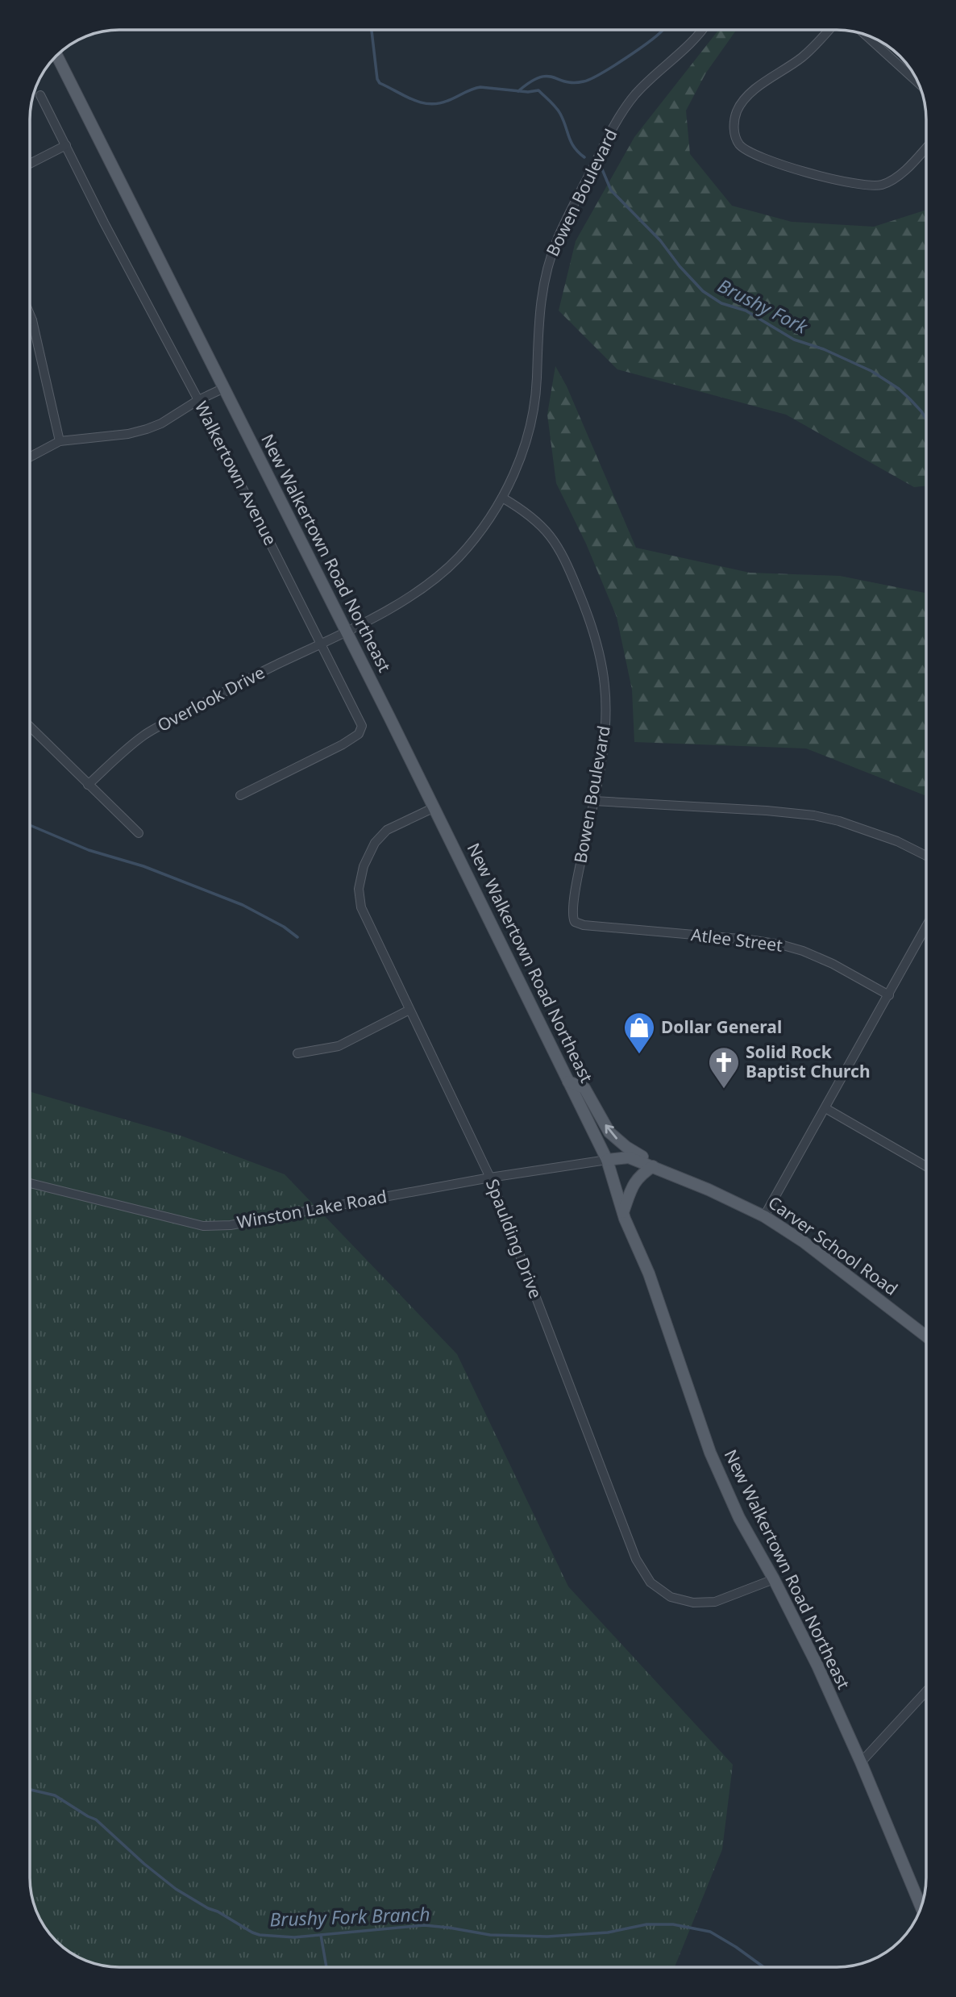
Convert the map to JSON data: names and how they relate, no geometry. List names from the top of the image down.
{
  "streets": {
    "main road": ["New Walkertown Road Northeast", "Carver School Road"],
    "street": [
      "Bowen Boulevard",
      "Walkertown Avenue",
      "Overlook Drive",
      "Atlee Street",
      "Winston Lake Road",
      "Spaulding Drive"
    ]
  },
  "crossings": [
    ["Bowen Boulevard", "New Walkertown Road Northeast"],
    ["Bowen Boulevard", "Overlook Drive"],
    ["Bowen Boulevard", "Atlee Street"],
    ["Walkertown Avenue", "Overlook Drive"],
    ["New Walkertown Road Northeast", "Overlook Drive"],
    ["New Walkertown Road Northeast", "Winston Lake Road"],
    ["New Walkertown Road Northeast", "Spaulding Drive"],
    ["New Walkertown Road Northeast", "Carver School Road"],
    ["Winston Lake Road", "Spaulding Drive"],
    ["Winston Lake Road", "Carver School Road"]
  ],
  "water": ["Brushy Fork", "Brushy Fork Branch"],
  "places": {
    "shop": ["Dollar General"],
    "church": ["Solid Rock Baptist Church"]
  }
}
